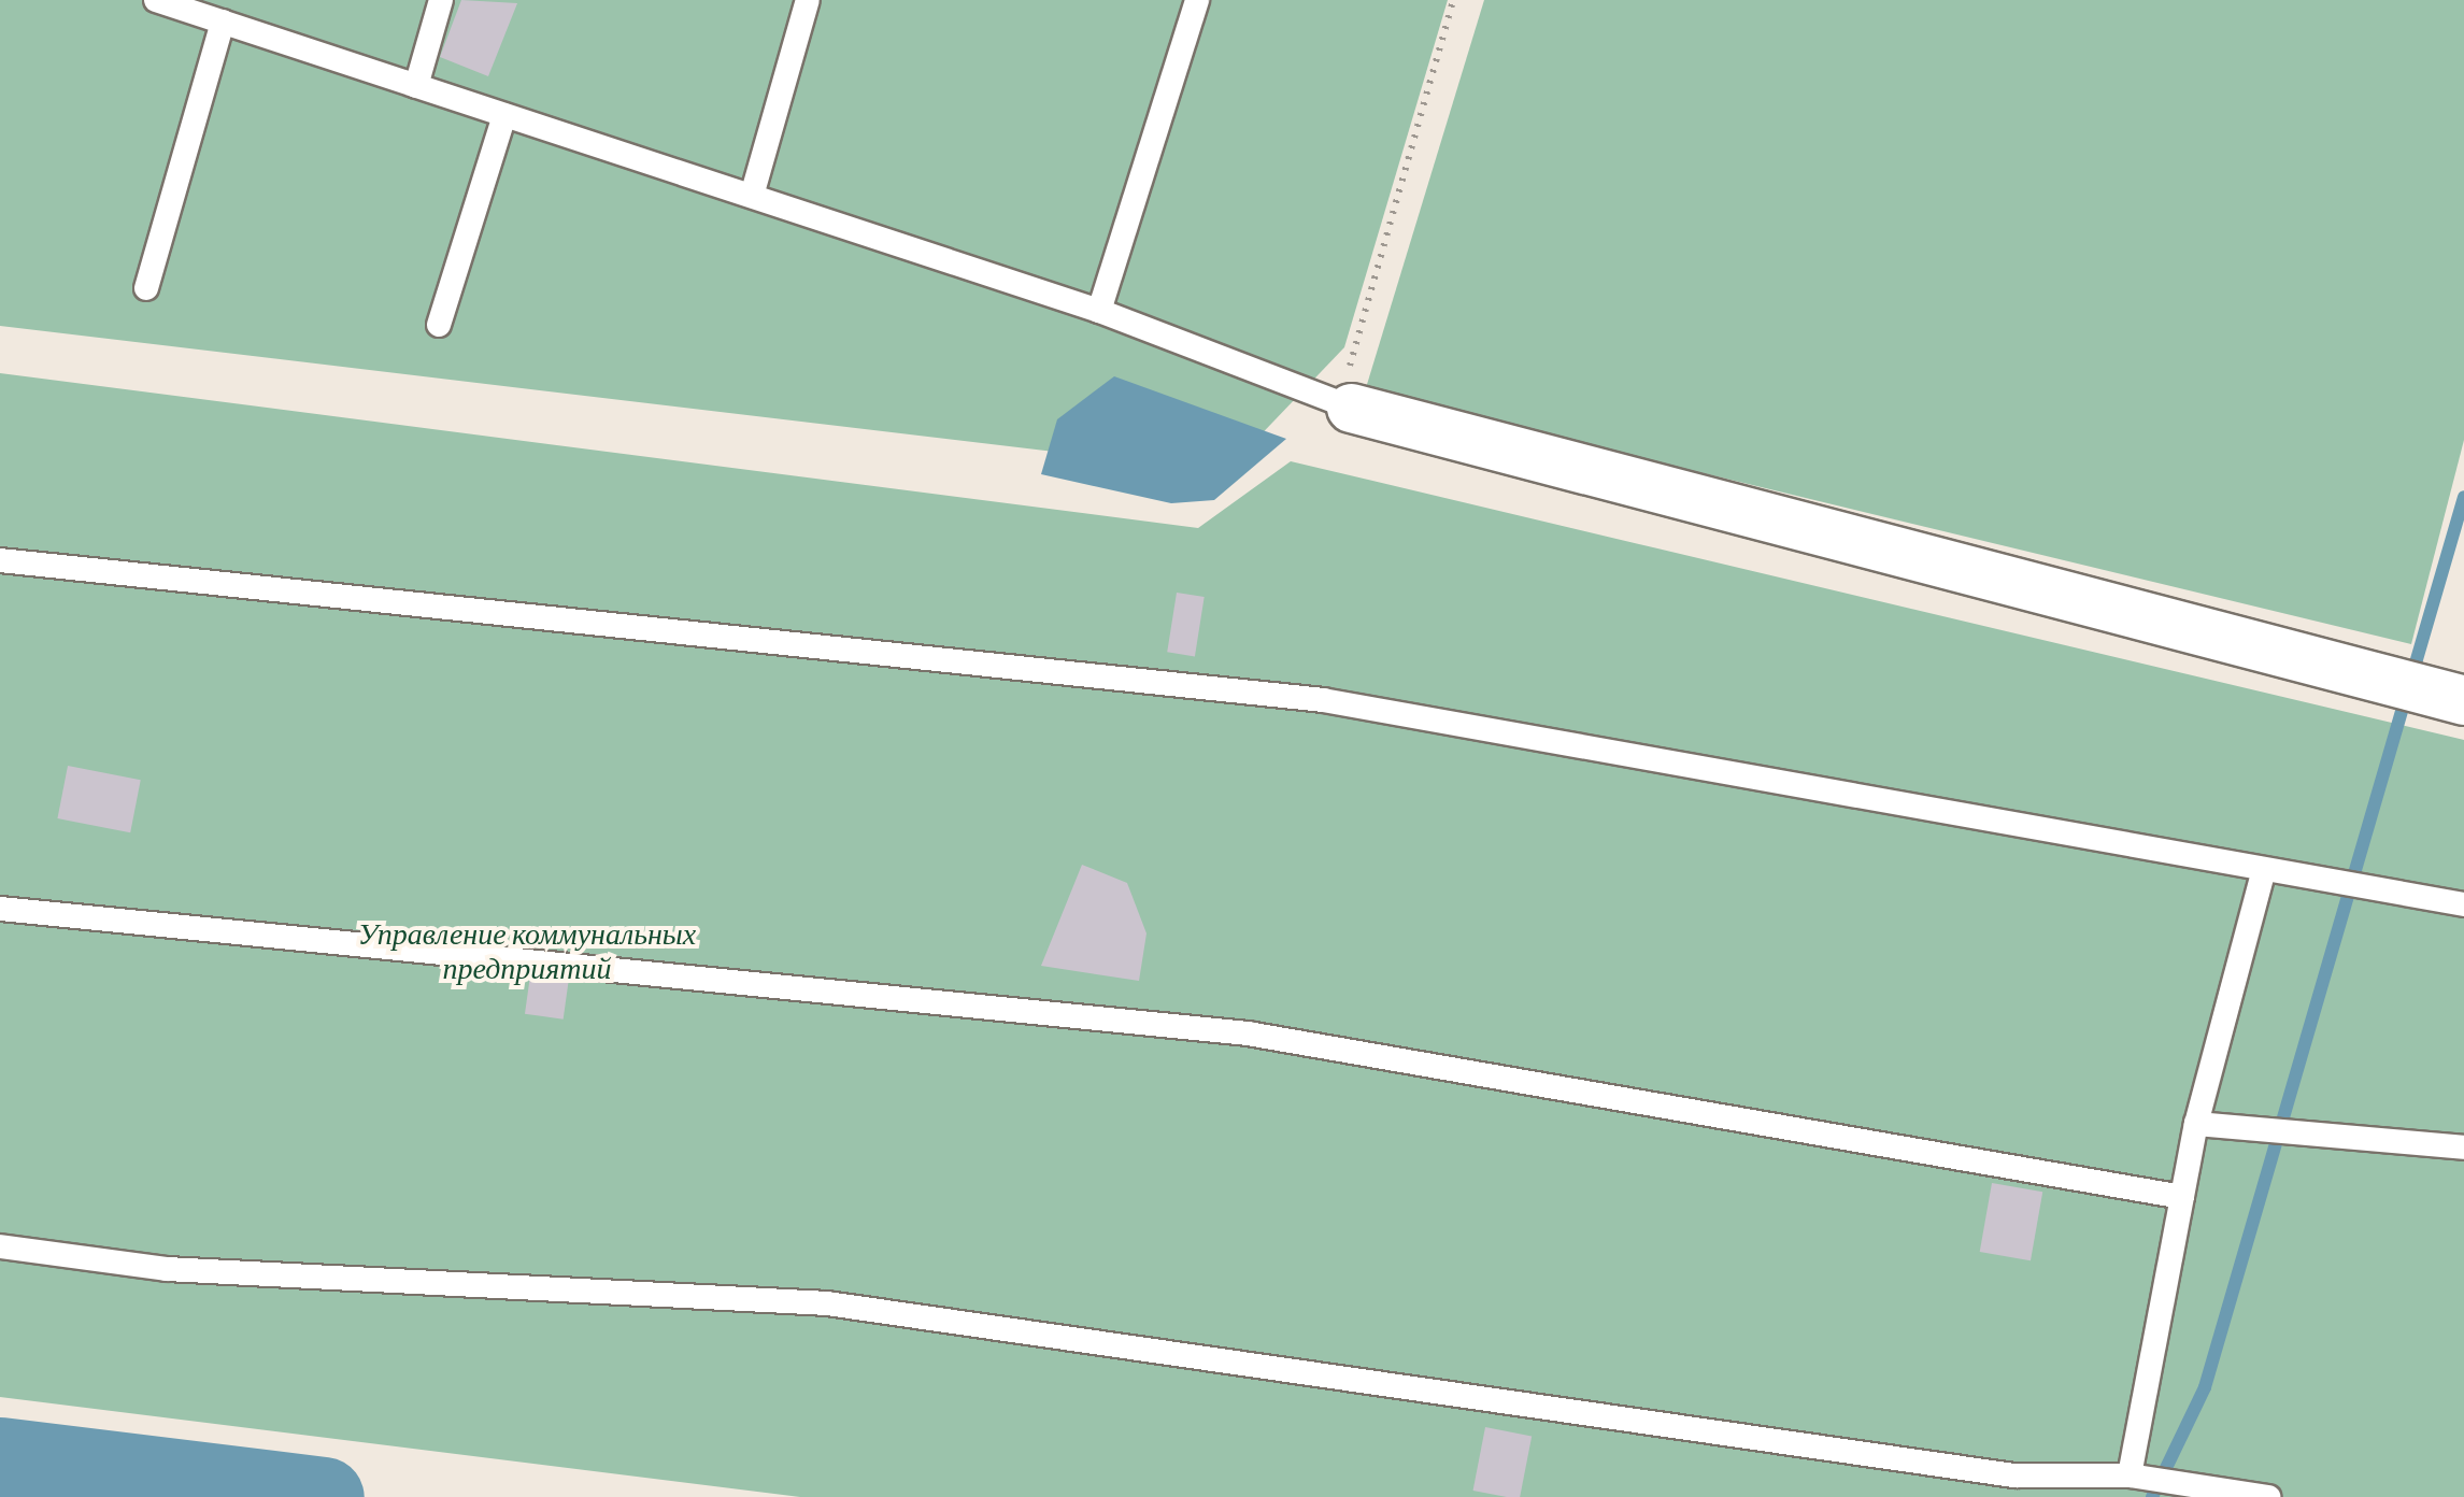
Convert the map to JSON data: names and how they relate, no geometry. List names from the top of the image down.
{
  "parks": ["Управление коммунальных предприятий"]
}
